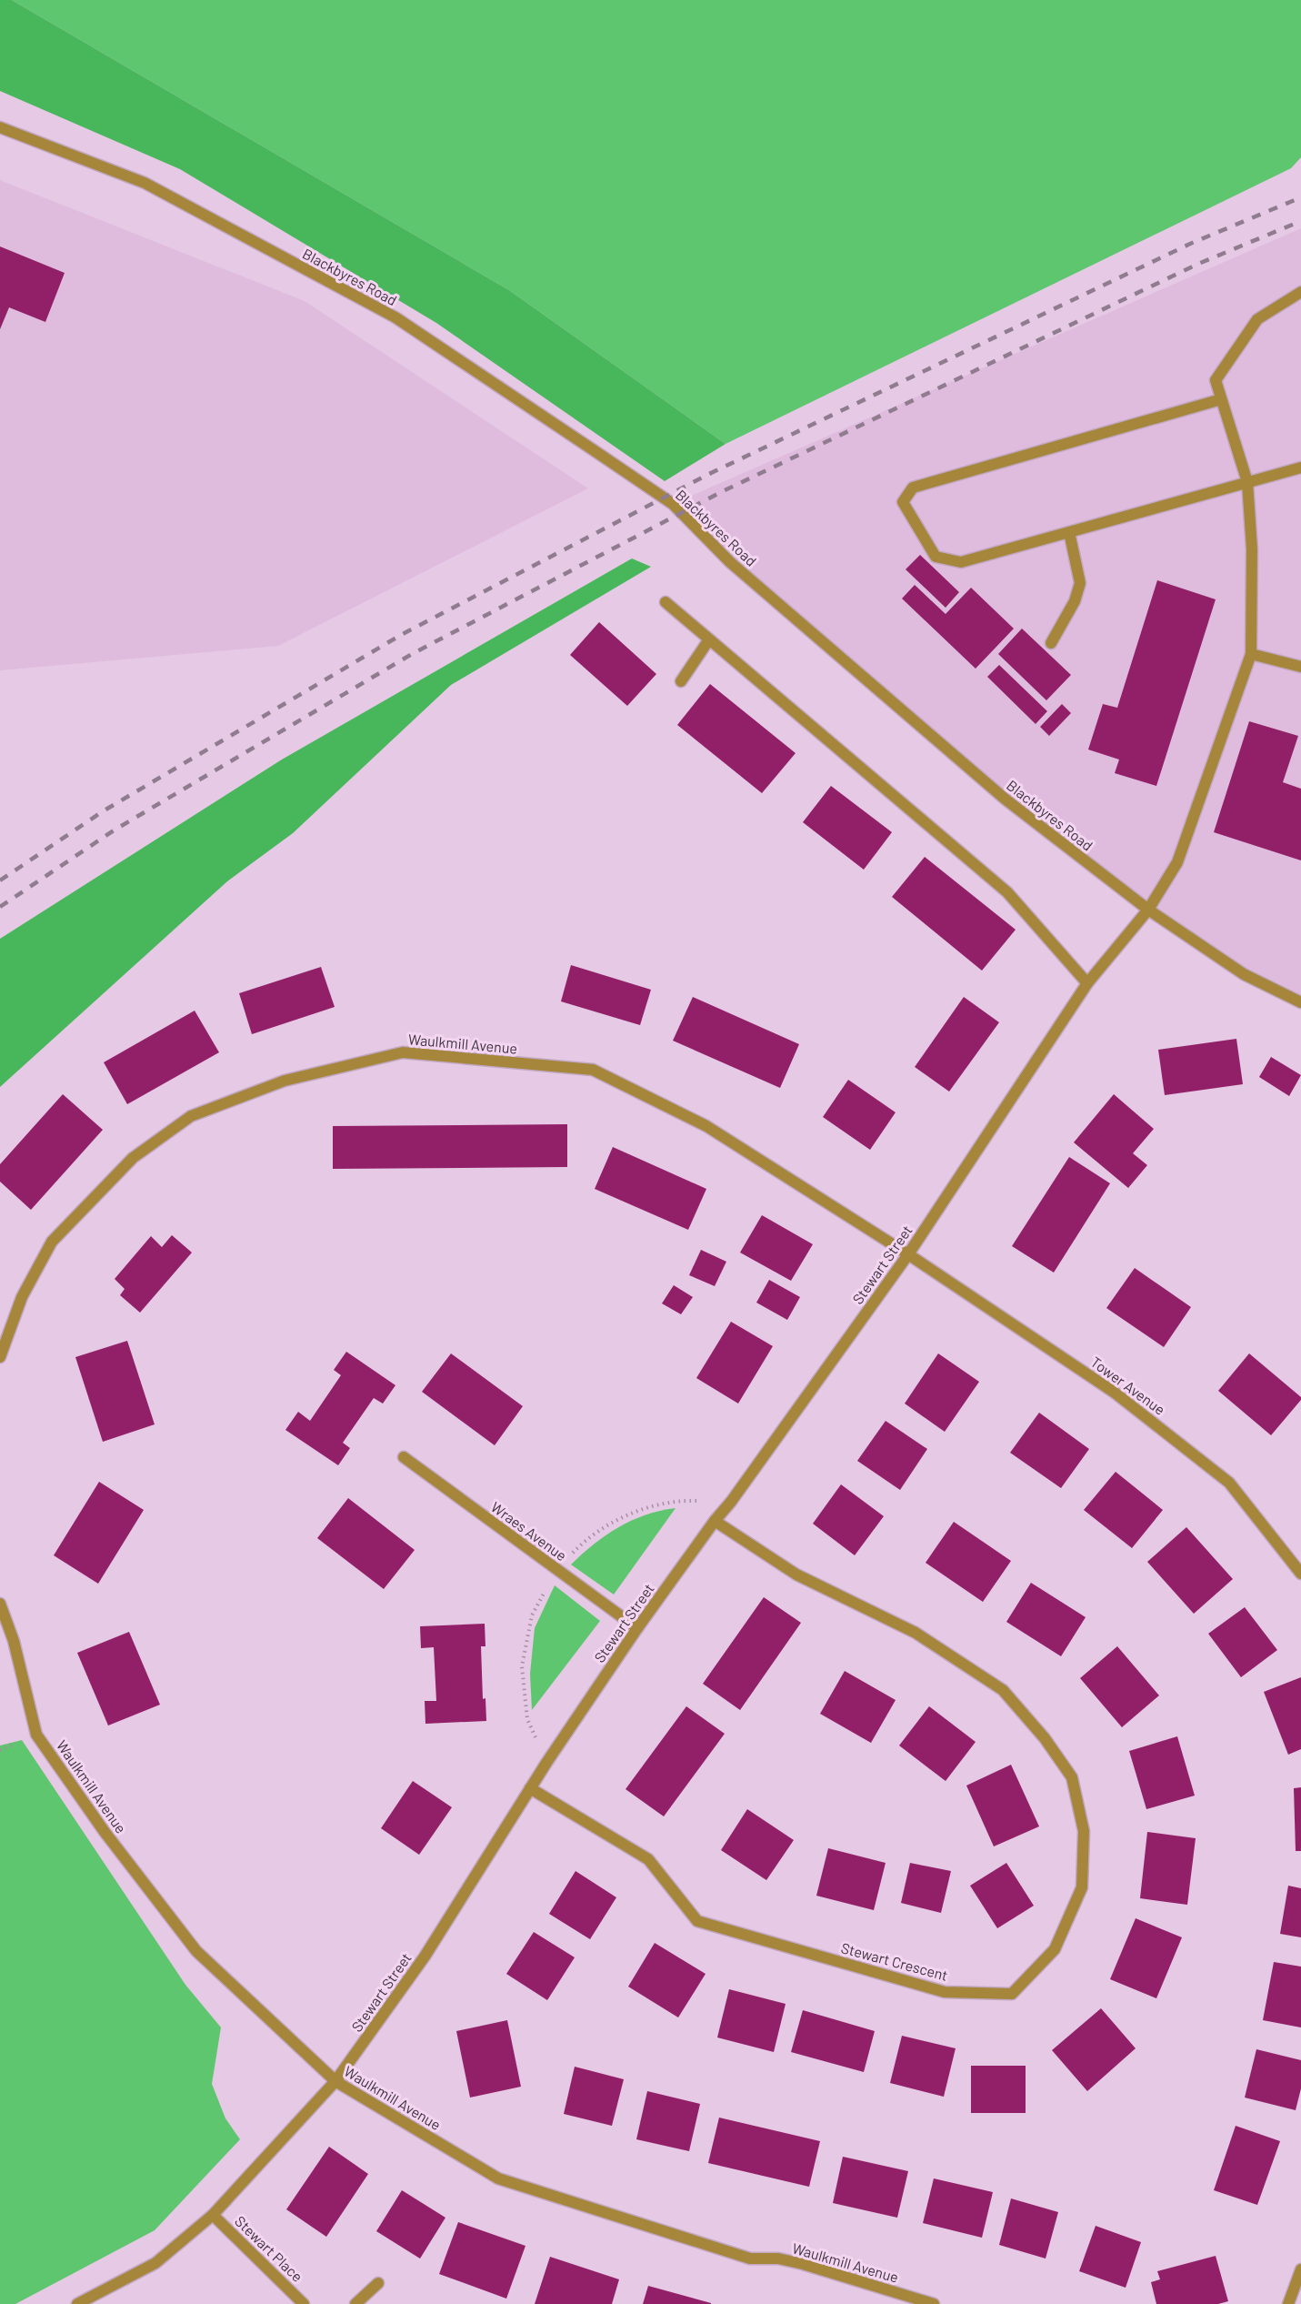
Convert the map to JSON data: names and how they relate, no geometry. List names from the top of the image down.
{
  "streets": {
    "street": [
      "Blackbyres Road",
      "Waulkmill Avenue",
      "Stewart Street",
      "Tower Avenue",
      "Wraes Avenue",
      "Stewart Crescent",
      "Stewart Place"
    ]
  },
  "crossings": [
    ["Blackbyres Road", "Stewart Street"],
    ["Waulkmill Avenue", "Stewart Street"],
    ["Waulkmill Avenue", "Tower Avenue"],
    ["Stewart Street", "Tower Avenue"],
    ["Stewart Street", "Wraes Avenue"],
    ["Stewart Street", "Stewart Crescent"],
    ["Stewart Street", "Stewart Place"]
  ]
}
